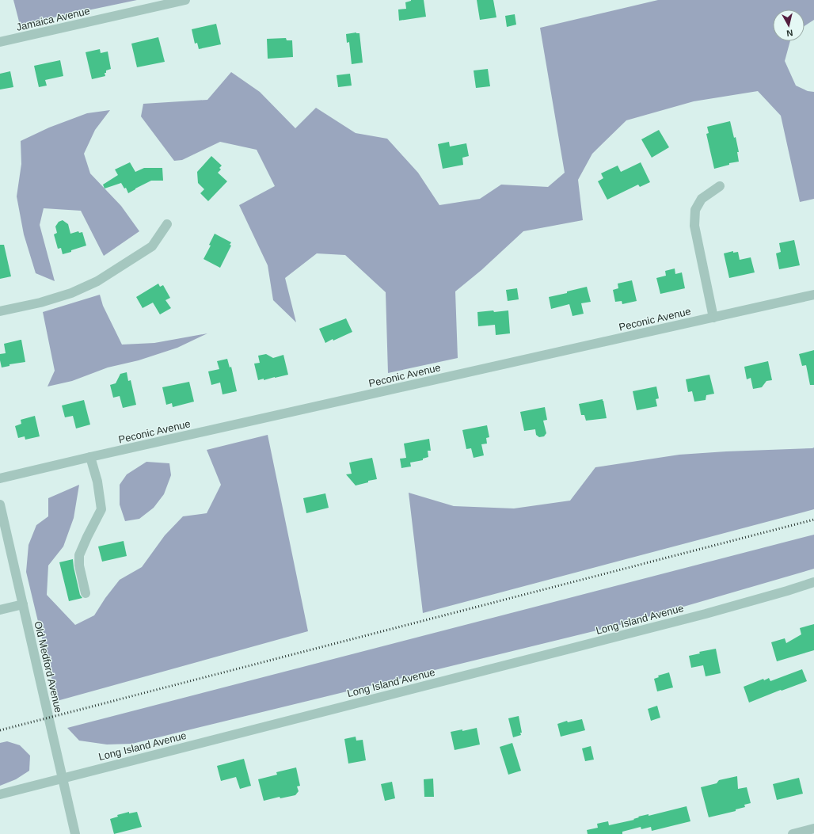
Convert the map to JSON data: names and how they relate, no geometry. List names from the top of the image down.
{
  "streets": {
    "street": [
      "Jamaica Avenue",
      "Peconic Avenue",
      "Long Island Avenue",
      "Old Medford Avenue"
    ]
  },
  "crossings": [
    ["Long Island Avenue", "Old Medford Avenue"]
  ],
  "north": "bottom"
}
